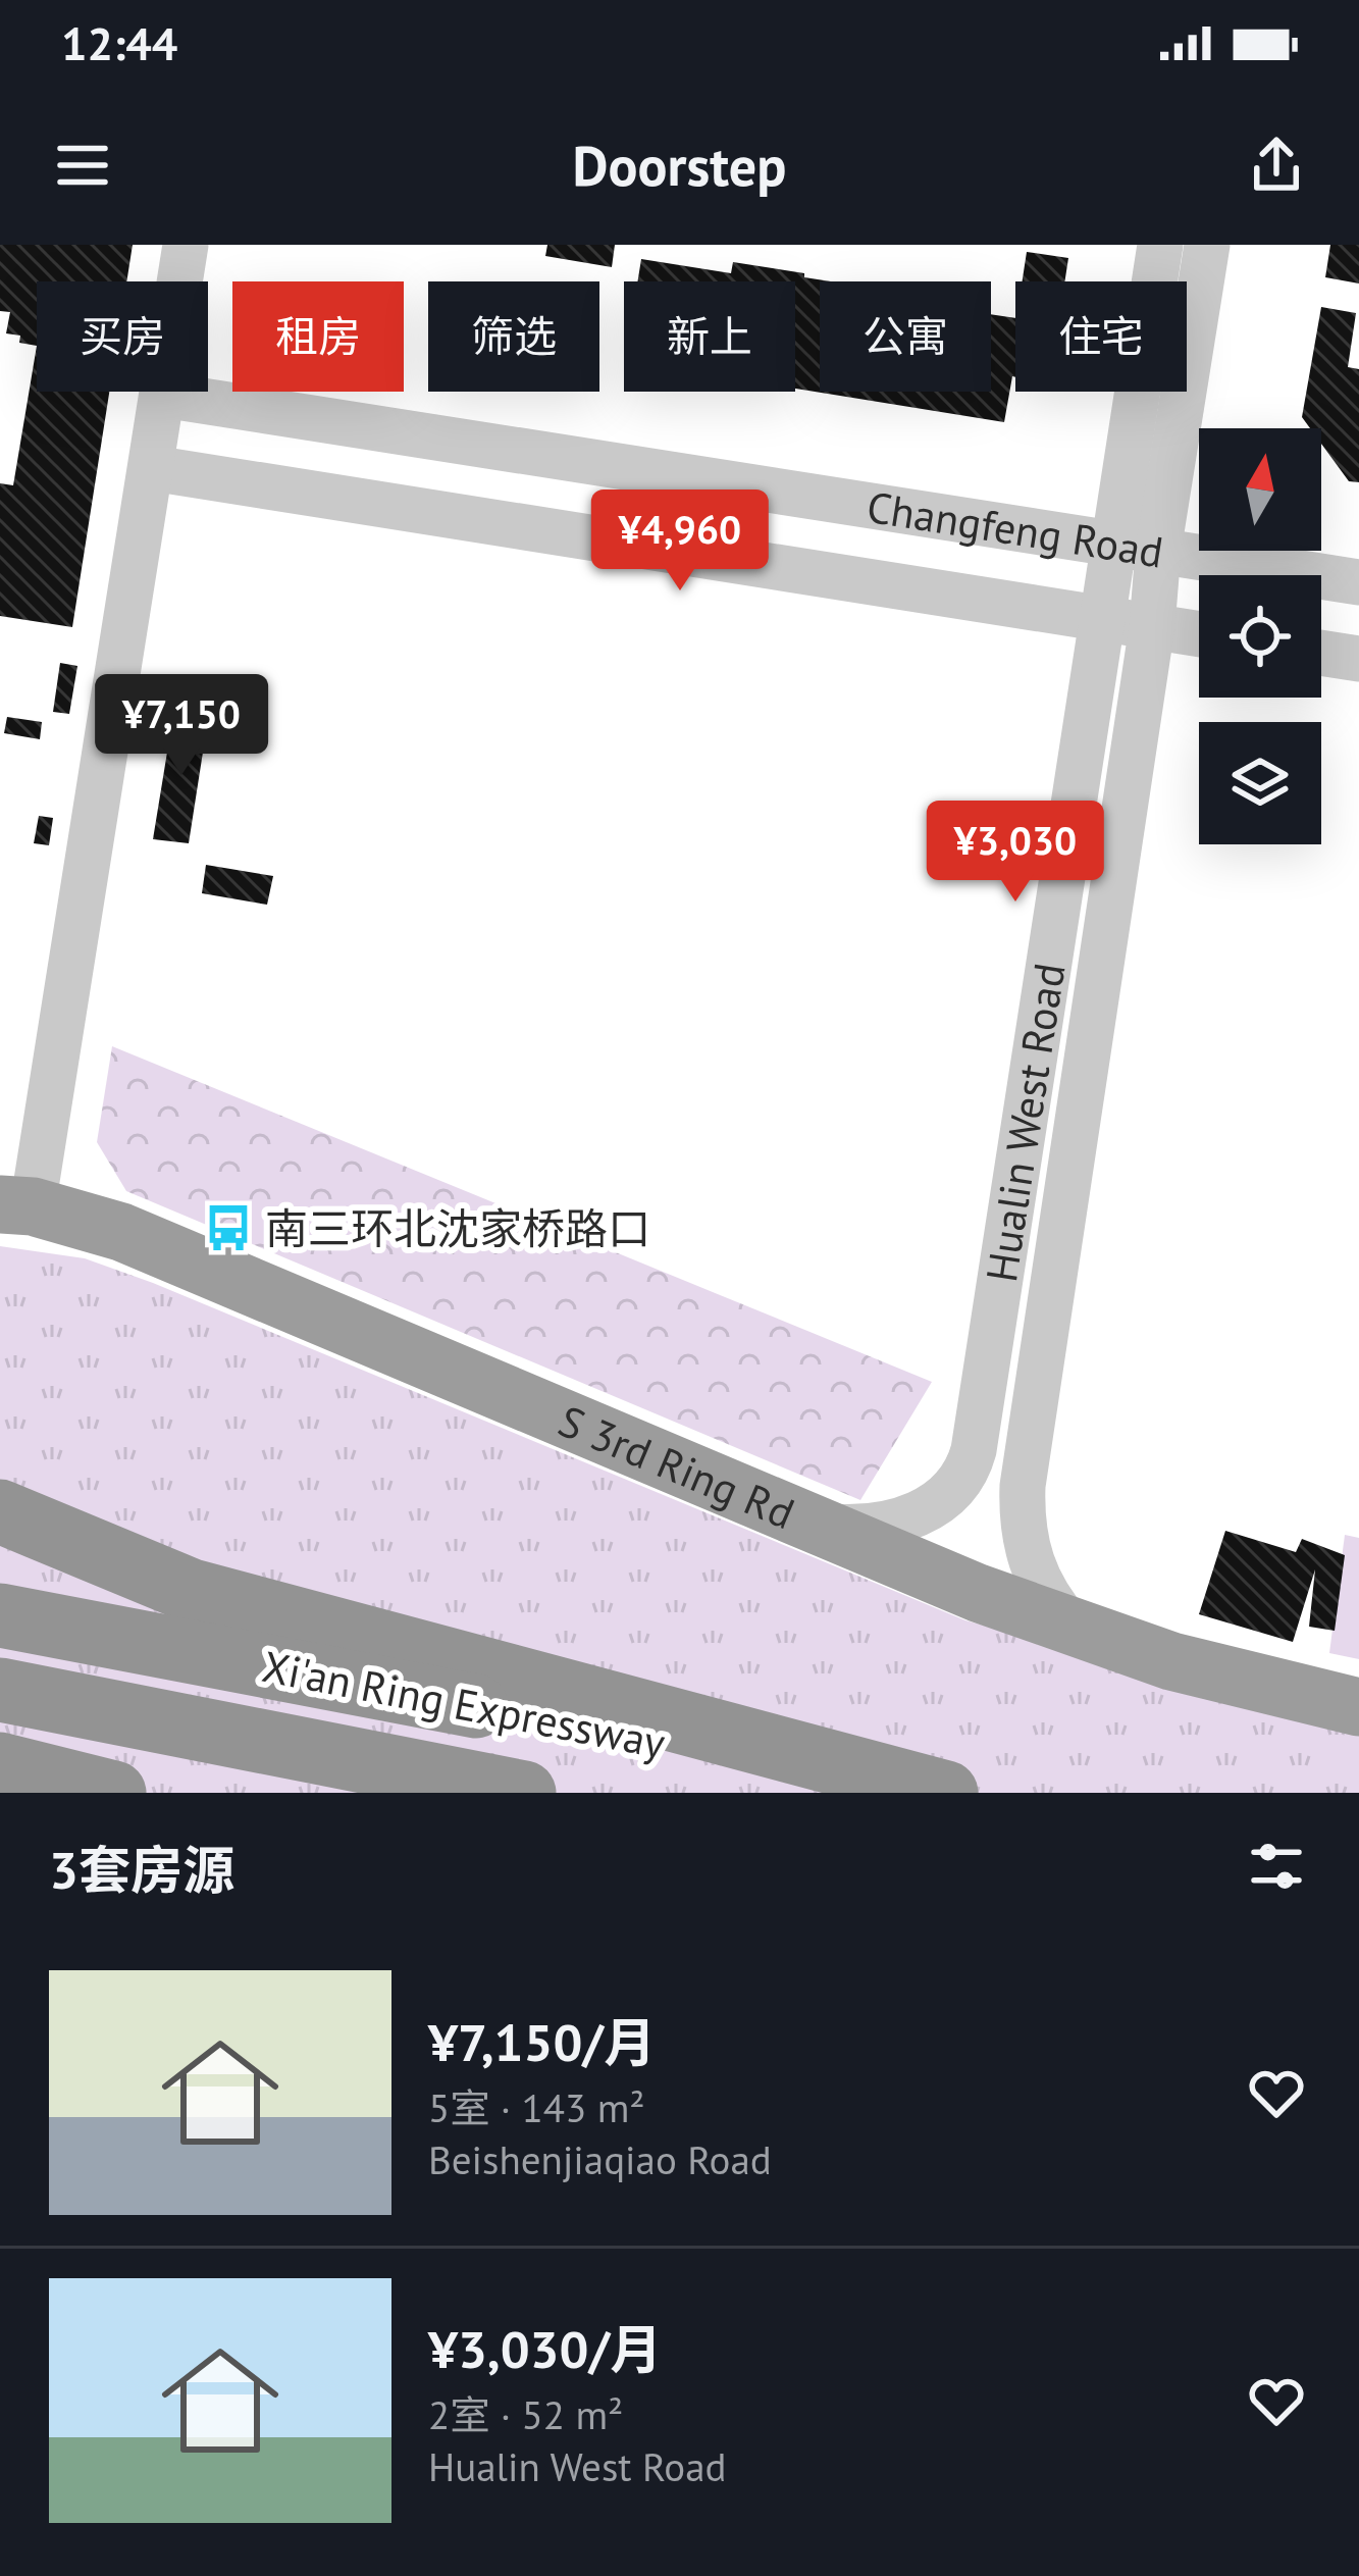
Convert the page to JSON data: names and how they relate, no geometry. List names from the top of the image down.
{
  "streets": {
    "highway": ["S 3rd Ring Rd", "Xi'an Ring Expressway"],
    "street": ["Changfeng Road", "Hualin West Road"]
  },
  "crossings": [
    ["Changfeng Road", "Hualin West Road"],
    ["Hualin West Road", "S 3rd Ring Rd"]
  ],
  "places": {
    "bus stop": ["南三环北沈家桥路口"]
  },
  "north": "top",
  "page": {
    "status": "12:44",
    "header": "Doorstep",
    "chip": [
      "买房",
      "租房",
      "筛选",
      "新上",
      "公寓",
      "住宅"
    ],
    "price": ["¥4,960", "¥7,150", "¥3,030"],
    "heading": "3套房源",
    "list": [
      {
        "name": "¥7,150/月",
        "note": "5室 · 143 m² · Beishenjiaqiao Road"
      },
      {
        "name": "¥3,030/月",
        "note": "2室 · 52 m² · Hualin West Road"
      }
    ]
  }
}
